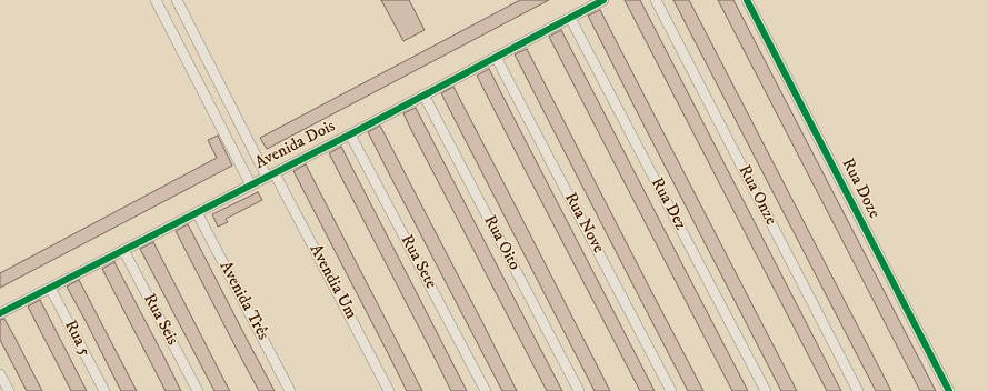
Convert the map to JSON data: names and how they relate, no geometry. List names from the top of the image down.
{
  "streets": {
    "street": [
      "Avenida Dois",
      "Rua Doze",
      "Rua Onze",
      "Rua Dez",
      "Rua Nove",
      "Rua Oito",
      "Rua Sete",
      "Avendia Um",
      "Avenida Três",
      "Rua Seis",
      "Rua 5"
    ]
  },
  "crossings": [
    ["Avenida Dois", "Rua Dez"],
    ["Avenida Dois", "Rua Nove"],
    ["Avenida Dois", "Rua Oito"],
    ["Avenida Dois", "Rua Sete"],
    ["Avenida Dois", "Avendia Um"],
    ["Avenida Dois", "Avenida Três"],
    ["Avenida Dois", "Rua Seis"],
    ["Avenida Dois", "Rua 5"]
  ]
}
